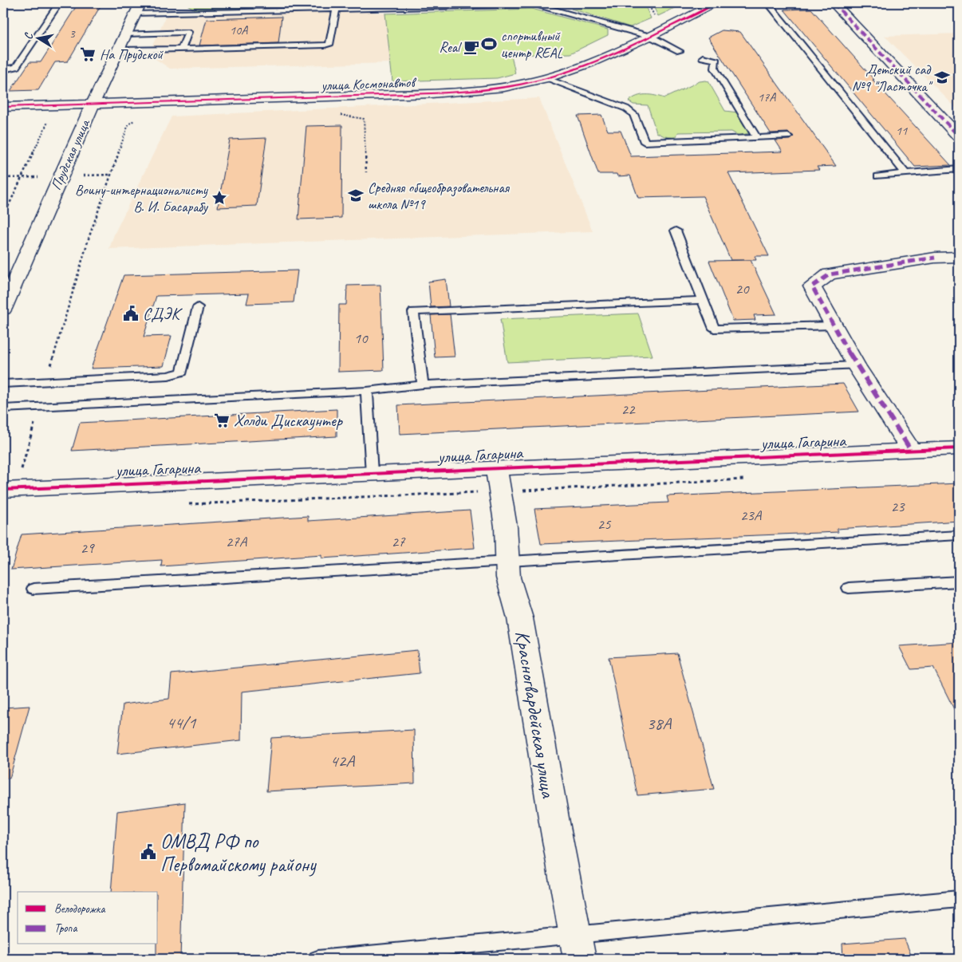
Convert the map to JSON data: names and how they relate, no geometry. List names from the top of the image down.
{
  "streets": {
    "street": [
      "улица Космонавтов",
      "Прудская улица",
      "улица Гагарина",
      "Красногвардейская улица"
    ]
  },
  "crossings": [
    ["улица Космонавтов", "Прудская улица"],
    ["улица Гагарина", "Красногвардейская улица"]
  ],
  "places": {
    "sports": ["спортивный центр REAL"],
    "cafe": ["Real"],
    "supermarket": ["На Прудской", "Холди Дискаунтер"],
    "school or university": ["Детский сад №9 \"Ласточка\"", "Средняя общеобразовательная школа №19"],
    "place": ["Воину-интернационалисту В. И. Басарабу"],
    "public building": ["СДЭК", "ОМВД РФ по Первомайскому району"]
  },
  "house_numbers": [
    "10А",
    "3",
    "17А",
    "11",
    "20",
    "10",
    "22",
    "23",
    "23А",
    "25",
    "27А",
    "27",
    "29",
    "44/1",
    "38А",
    "42А"
  ],
  "legend": ["Велодорожка", "Тропа"],
  "north": "left"
}
